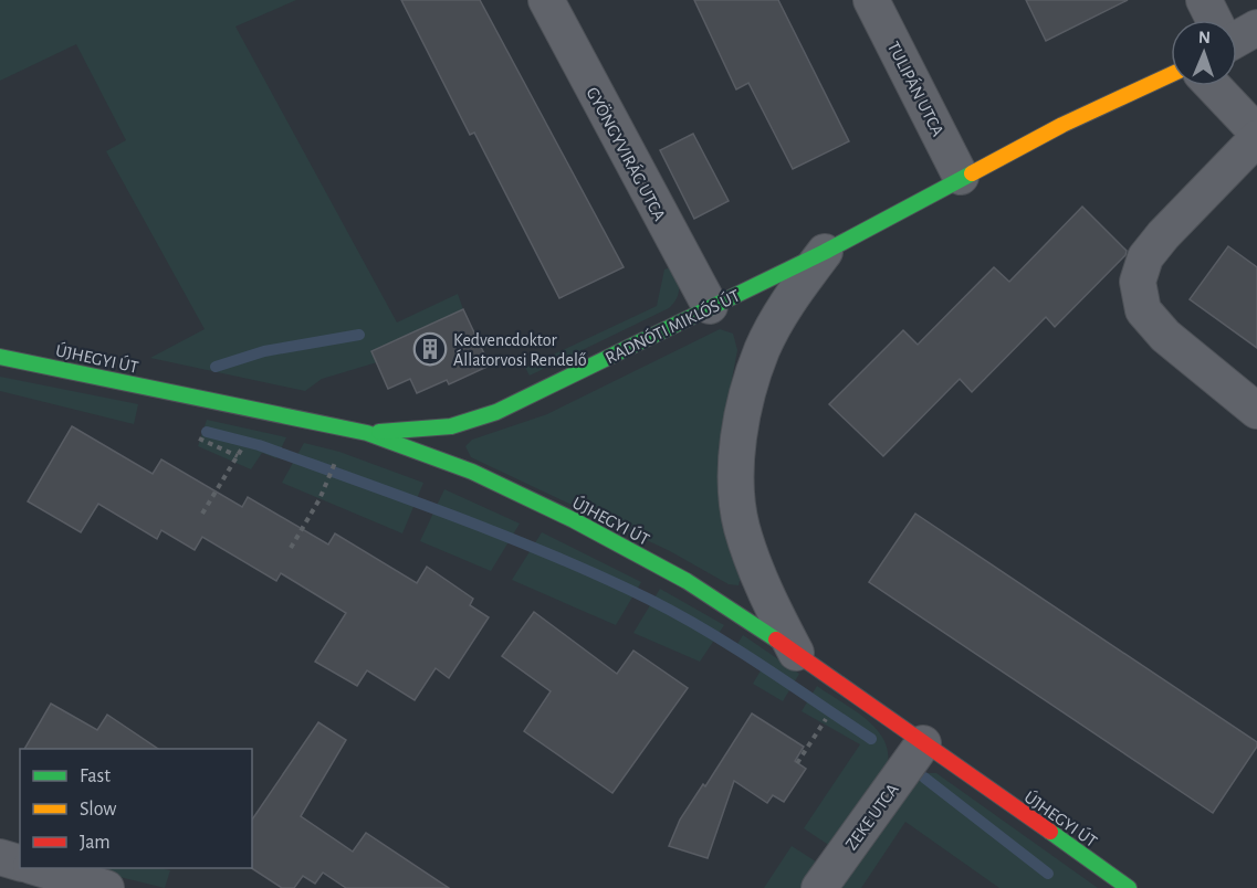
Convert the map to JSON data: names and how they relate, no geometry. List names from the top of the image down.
{
  "streets": {
    "street": [
      "TULIPÁN UTCA",
      "GYÖNGYVIRÁG UTCA",
      "RADNÓTI MIKLÓS ÚT",
      "ÚJHEGYI ÚT",
      "ZEKE UTCA"
    ]
  },
  "crossings": [
    ["TULIPÁN UTCA", "RADNÓTI MIKLÓS ÚT"],
    ["GYÖNGYVIRÁG UTCA", "RADNÓTI MIKLÓS ÚT"],
    ["RADNÓTI MIKLÓS ÚT", "ÚJHEGYI ÚT"],
    ["ÚJHEGYI ÚT", "ZEKE UTCA"]
  ],
  "places": {
    "building": ["Kedvencdoktor Állatorvosi Rendelő"]
  },
  "legend": ["Fast", "Slow", "Jam"],
  "north": "top"
}
